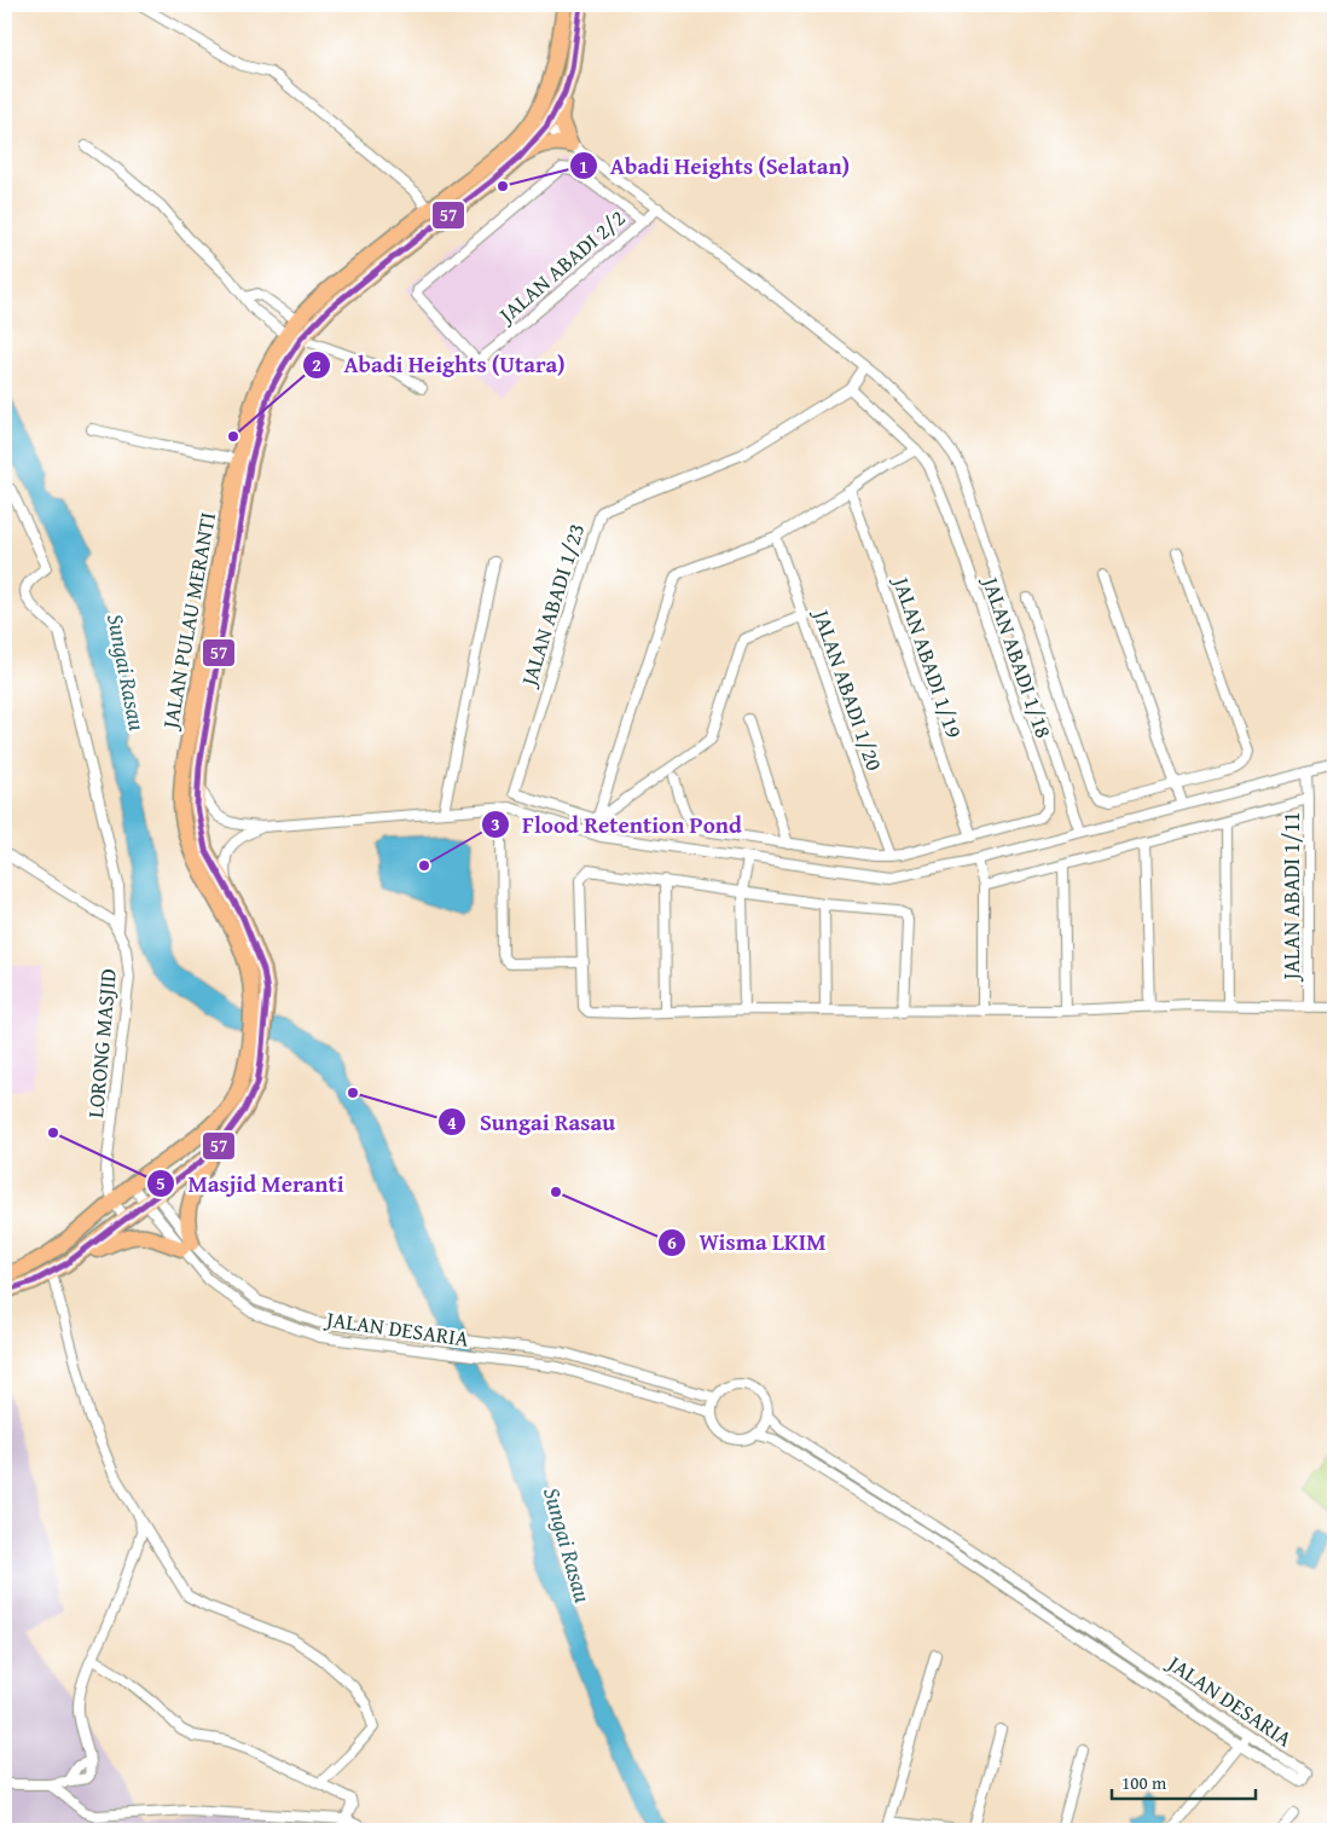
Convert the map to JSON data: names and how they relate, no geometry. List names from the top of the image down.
{
  "streets": {
    "main road": ["JALAN PULAU MERANTI"],
    "street": [
      "JALAN ABADI 2/2",
      "JALAN ABADI 1/23",
      "JALAN ABADI 1/19",
      "JALAN ABADI 1/18",
      "JALAN ABADI 1/20",
      "JALAN ABADI 1/11",
      "LORONG MASJID",
      "JALAN DESARIA"
    ]
  },
  "crossings": [
    ["JALAN ABADI 1/23", "JALAN ABADI 1/18"],
    ["JALAN PULAU MERANTI", "LORONG MASJID"],
    ["JALAN PULAU MERANTI", "JALAN DESARIA"],
    ["JALAN ABADI 1/19", "JALAN ABADI 1/18"],
    ["JALAN ABADI 1/18", "JALAN ABADI 1/20"]
  ],
  "water": ["Sungai Rasau"],
  "places": [
    "Abadi Heights (Selatan)",
    "Abadi Heights (Utara)",
    "Flood Retention Pond",
    "Sungai Rasau",
    "Masjid Meranti",
    "Wisma LKIM"
  ],
  "lines": ["transit line 57"],
  "scale_bar": "100 m"
}
